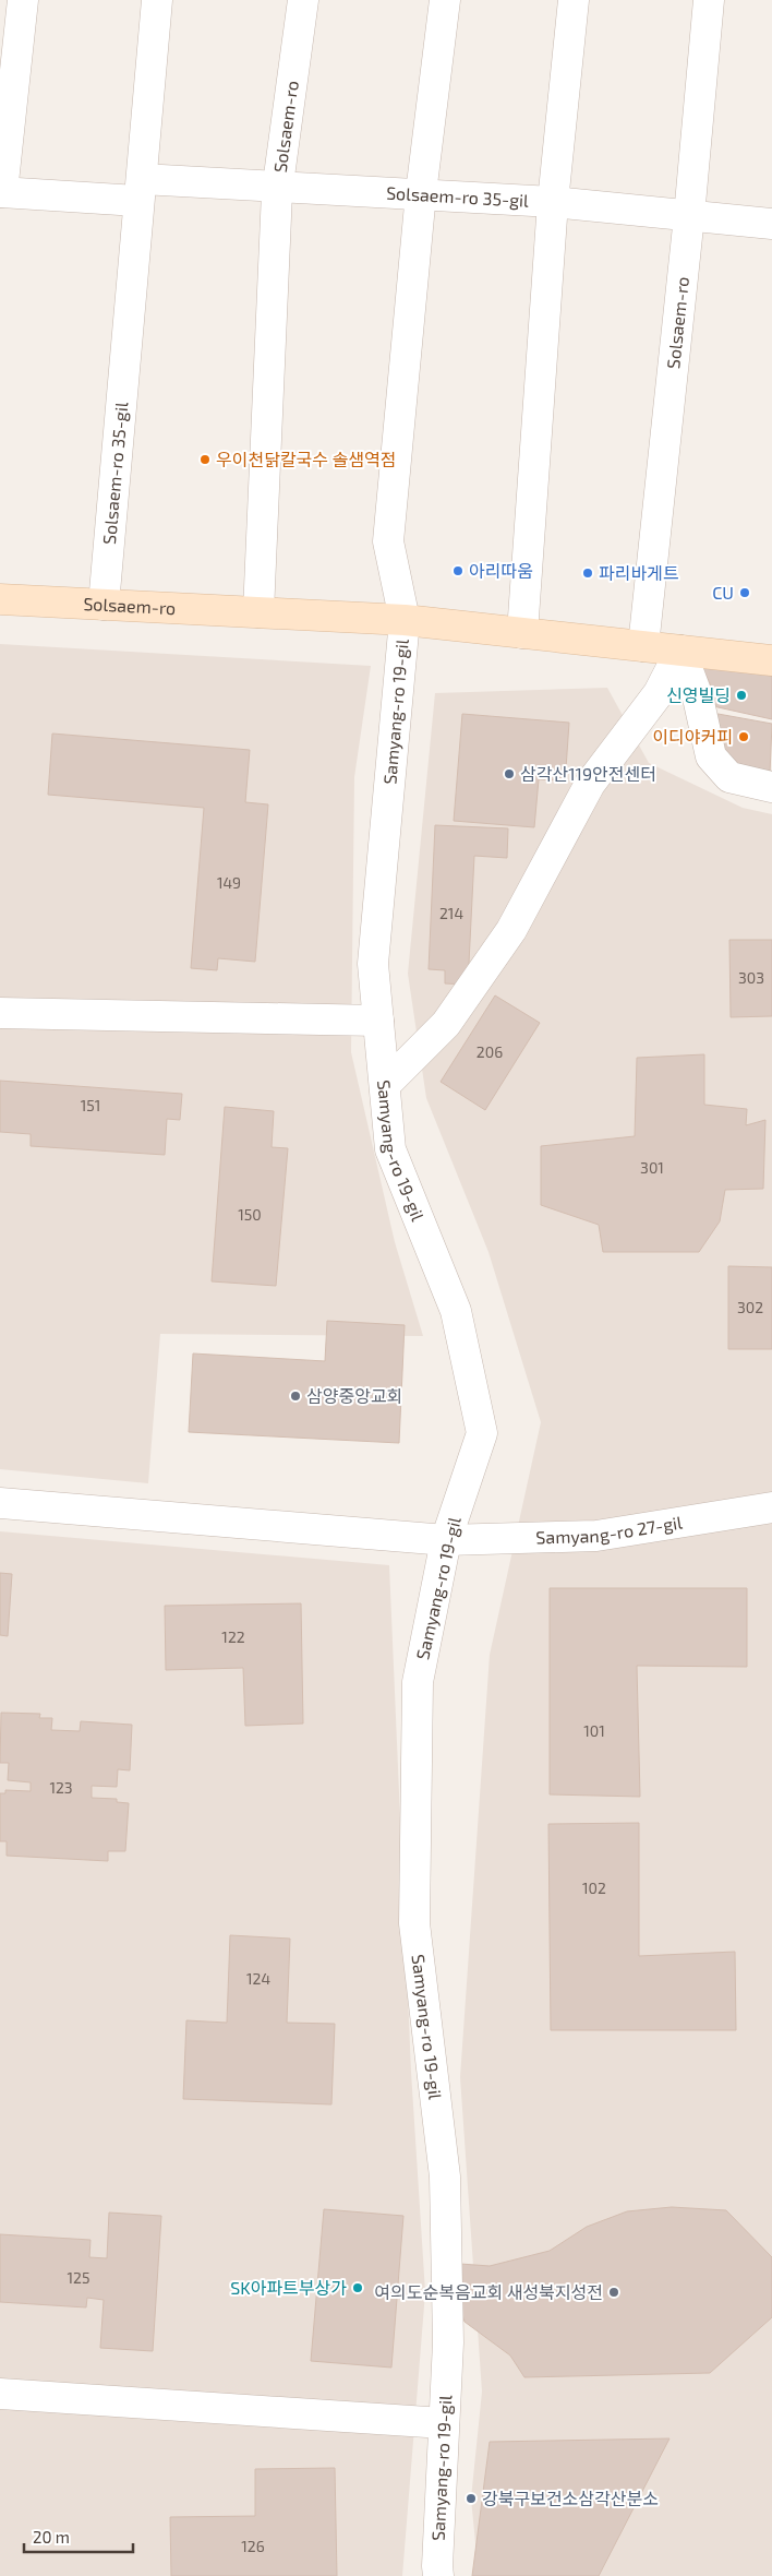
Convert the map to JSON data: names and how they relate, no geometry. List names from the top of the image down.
{
  "streets": {
    "main road": ["Solsaem-ro"],
    "street": ["Solsaem-ro 35-gil", "Samyang-ro 19-gil", "Samyang-ro 27-gil"]
  },
  "crossings": [
    ["Solsaem-ro", "Solsaem-ro 35-gil"],
    ["Solsaem-ro", "Samyang-ro 19-gil"],
    ["Samyang-ro 19-gil", "Samyang-ro 27-gil"]
  ],
  "places": [
    "우이천닭칼국수 솔샘역점",
    "아리따움",
    "파리바게트",
    "CU",
    "신영빌딩",
    "이디야커피",
    "삼각산119안전센터",
    "삼양중앙교회",
    "SK아파트부상가",
    "여의도순복음교회 새성북지성전",
    "강북구보건소삼각산분소"
  ],
  "house_numbers": [
    "149",
    "214",
    "303",
    "206",
    "151",
    "301",
    "150",
    "302",
    "122",
    "101",
    "123",
    "102",
    "124",
    "125",
    "126"
  ],
  "scale_bar": "20 m"
}
